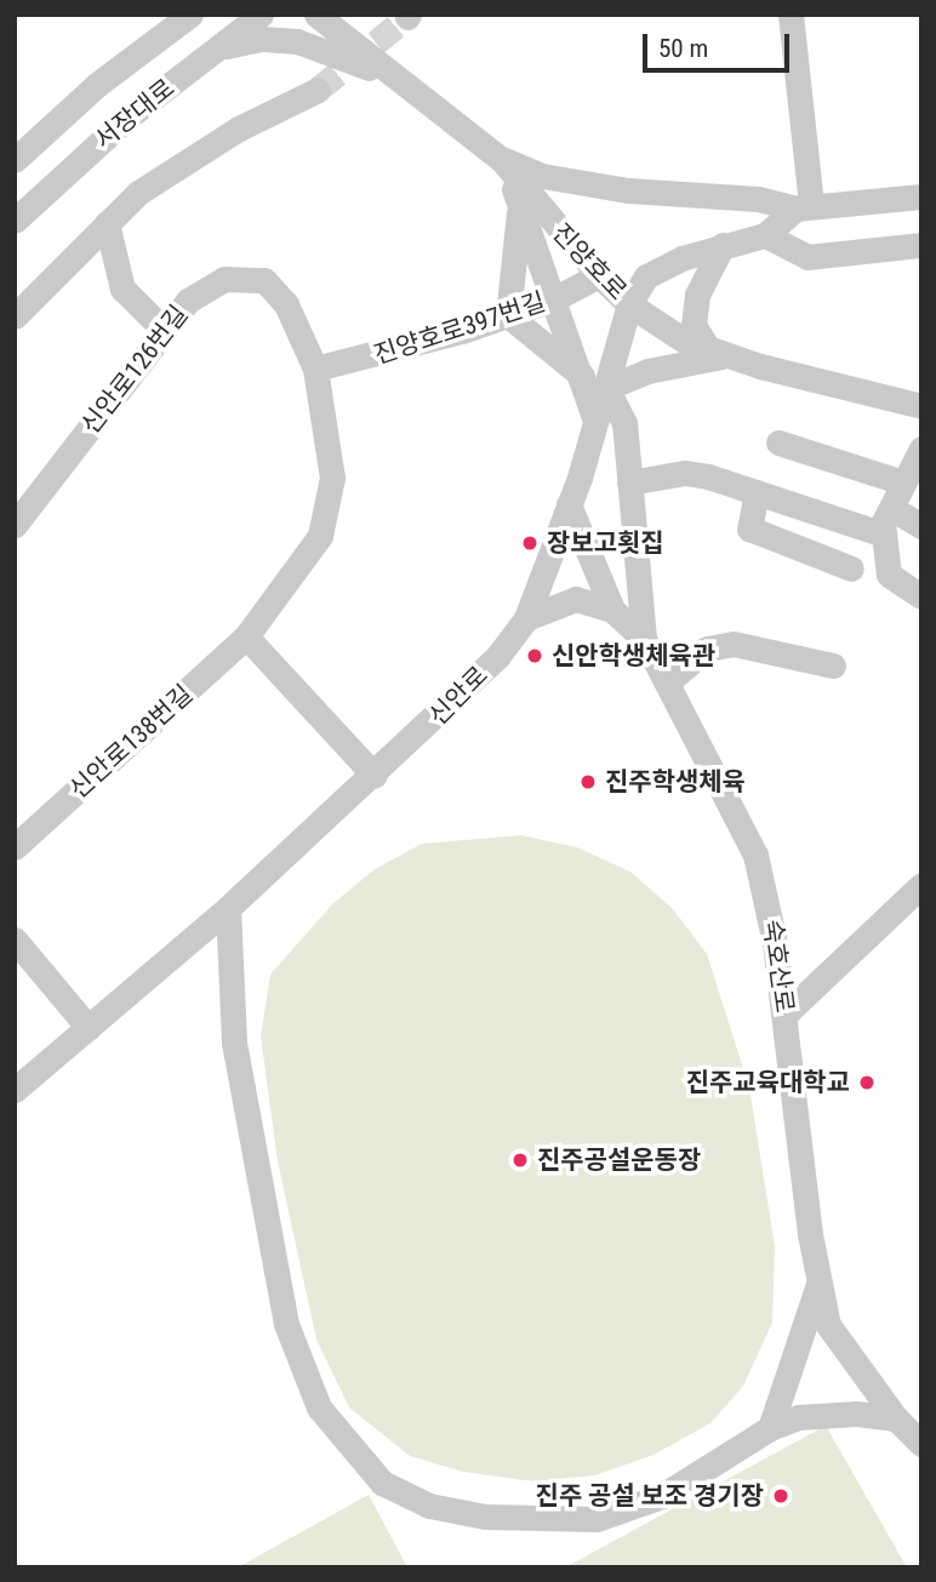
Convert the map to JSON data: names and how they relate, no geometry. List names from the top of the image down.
{
  "streets": {
    "street": [
      "서장대로",
      "진양호로",
      "진양호로397번길",
      "신안로126번길",
      "신안로",
      "신안로138번길",
      "숙호산로"
    ]
  },
  "crossings": [
    ["진양호로", "진양호로397번길"],
    ["진양호로397번길", "신안로126번길"],
    ["신안로126번길", "신안로138번길"],
    ["신안로", "숙호산로"]
  ],
  "places": [
    "장보고횟집",
    "신안학생체육관",
    "진주학생체육",
    "진주교육대학교",
    "진주공설운동장",
    "진주 공설 보조 경기장"
  ],
  "scale_bar": "50 m"
}
